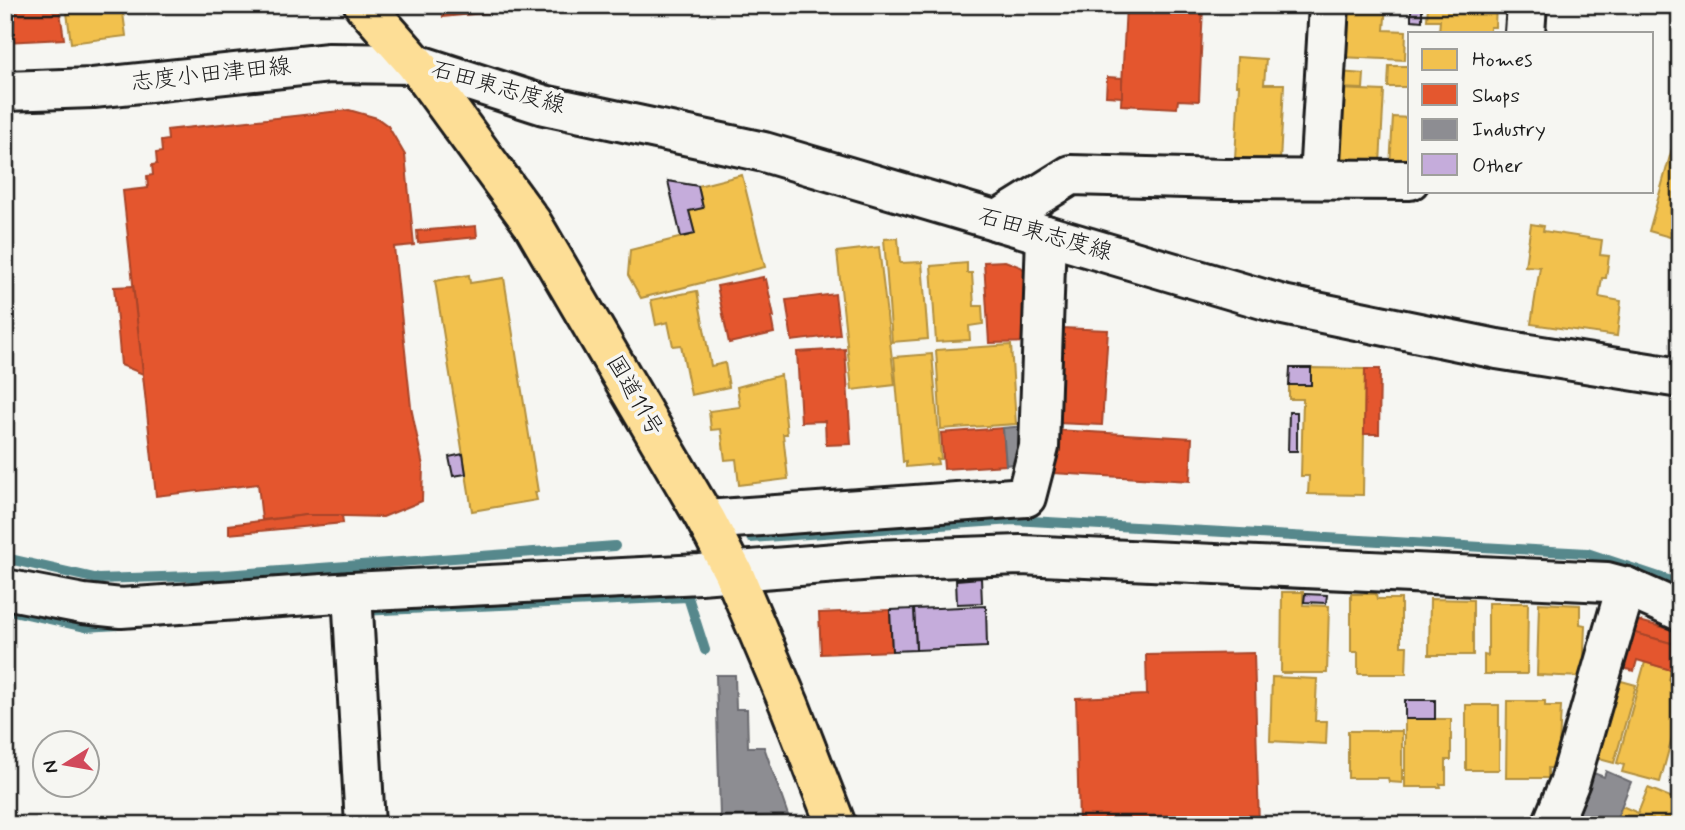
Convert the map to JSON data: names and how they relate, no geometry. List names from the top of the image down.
{
  "streets": {
    "highway": ["国道11号"],
    "street": ["志度小田津田線", "石田東志度線"]
  },
  "crossings": [
    ["志度小田津田線", "石田東志度線"],
    ["志度小田津田線", "国道11号"],
    ["石田東志度線", "国道11号"]
  ],
  "legend": [
    "Homes",
    "Shops",
    "Industry",
    "Other"
  ],
  "north": "left"
}
